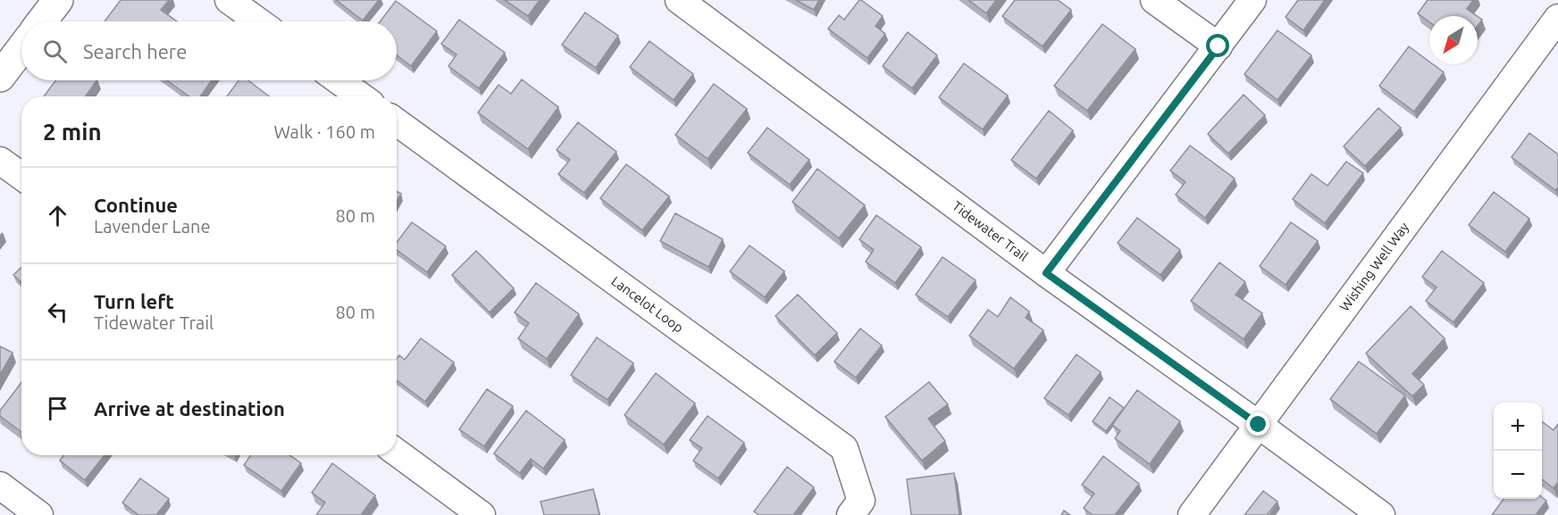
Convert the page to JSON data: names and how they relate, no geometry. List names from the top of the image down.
{
  "streets": {
    "street": ["Tidewater Trail", "Wishing Well Way", "Lancelot Loop"]
  },
  "crossings": [
    ["Tidewater Trail", "Wishing Well Way"]
  ],
  "north": "bottom left",
  "page": {
    "search": "Search here",
    "heading": ["2 min", "Walk · 160 m"],
    "list": [
      ["Continue", "Lavender Lane", "80 m"],
      ["Turn left", "Tidewater Trail", "80 m"],
      "Arrive at destination"
    ],
    "map_buttons": ["+", "−"]
  }
}
